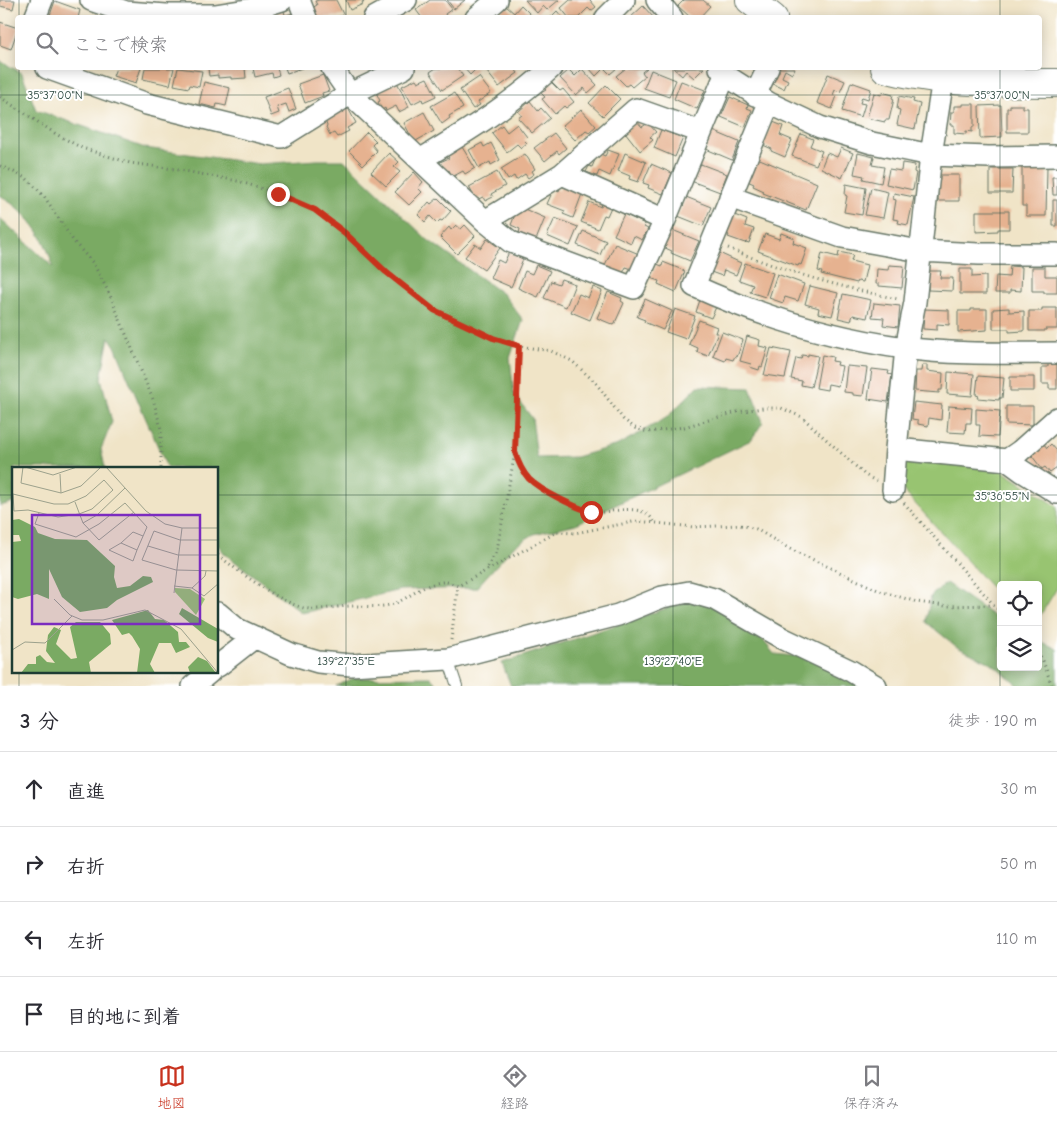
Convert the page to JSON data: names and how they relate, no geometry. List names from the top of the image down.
{
  "page": {
    "search": "ここで検索",
    "heading": ["3 分", "徒歩 · 190 m"],
    "list": [
      ["直進", "30 m"],
      ["右折", "50 m"],
      ["左折", "110 m"],
      "目的地に到着"
    ],
    "nav": ["地図", "経路", "保存済み"]
  },
  "coordinates": [
    "35°37'00\"N",
    "35°36'55\"N",
    "139°27'35\"E",
    "139°27'40\"E"
  ]
}
